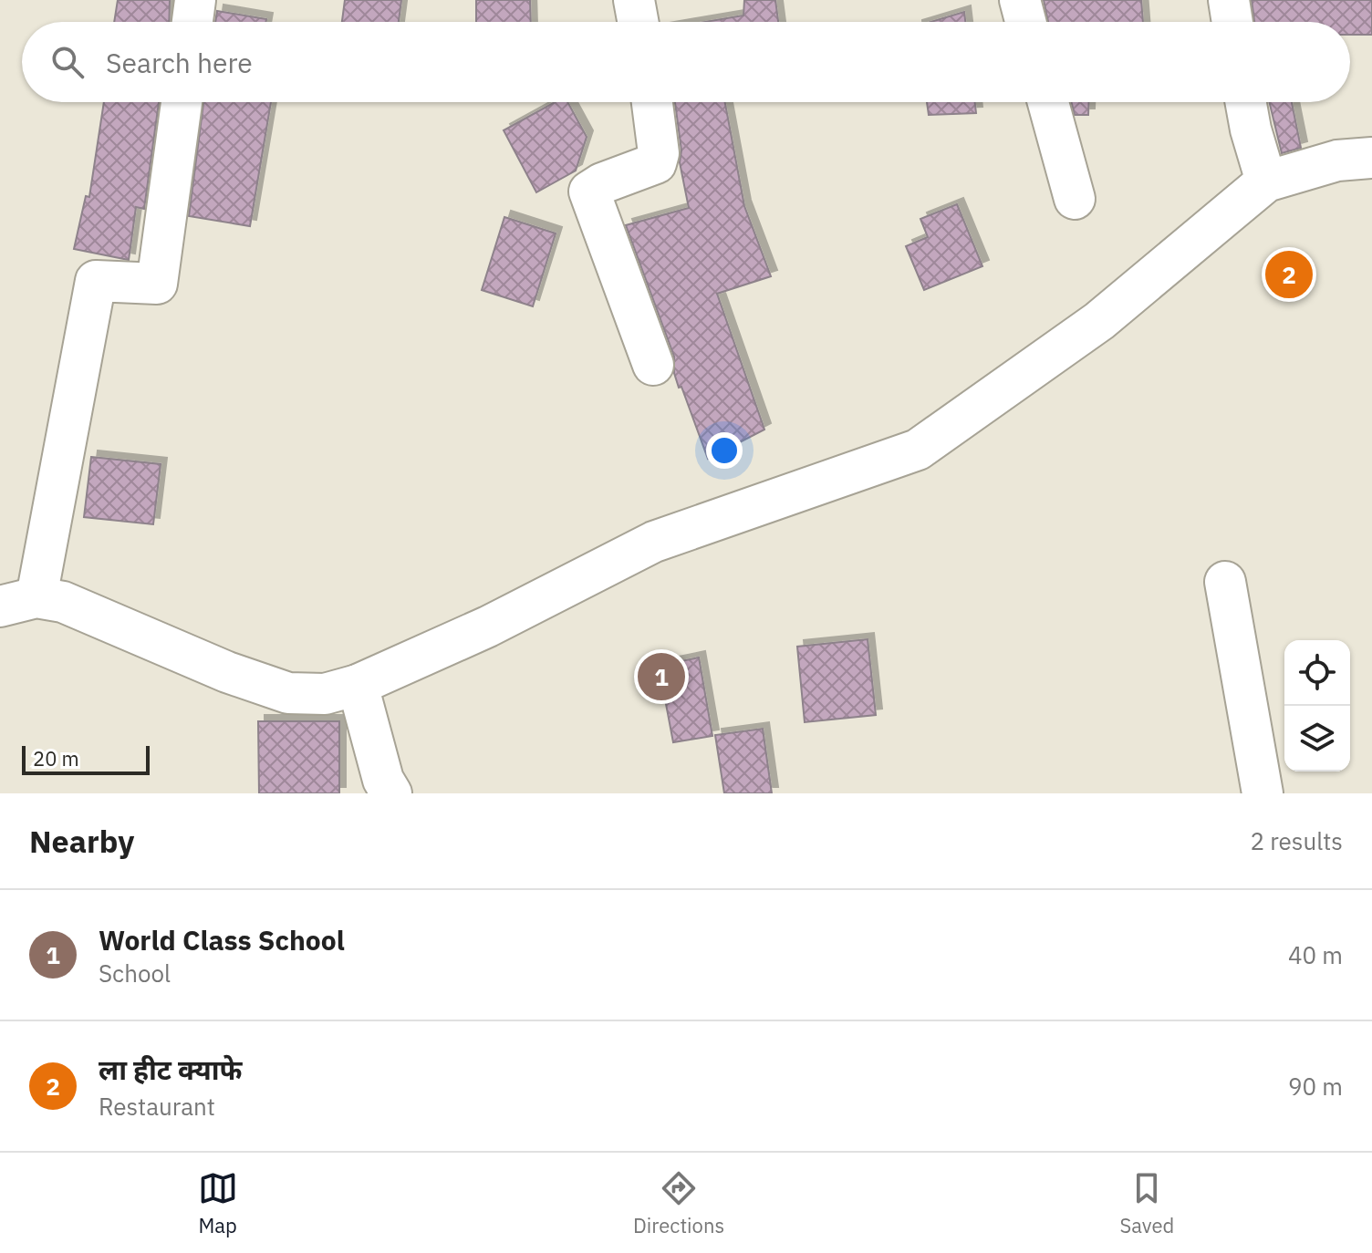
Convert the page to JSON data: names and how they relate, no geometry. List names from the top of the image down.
{
  "scale_bar": "20 m",
  "page": {
    "search": "Search here",
    "pins": ["2", "1"],
    "scale": "20 m",
    "heading": ["Nearby", "2 results"],
    "list": [
      {
        "mark": "1",
        "name": "World Class School",
        "note": "School",
        "value": "40 m"
      },
      {
        "mark": "2",
        "name": "ला हीट क्याफे",
        "note": "Restaurant",
        "value": "90 m"
      }
    ],
    "nav": ["Map", "Directions", "Saved"]
  }
}
